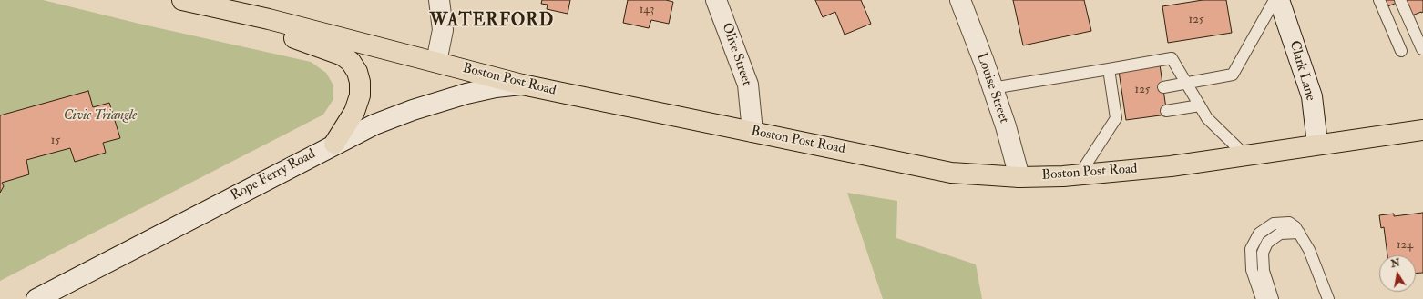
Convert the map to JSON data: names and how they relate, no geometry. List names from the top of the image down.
{
  "streets": {
    "main road": [
      "Olive Street",
      "Clark Lane",
      "Boston Post Road",
      "Louise Street",
      "Rope Ferry Road"
    ]
  },
  "crossings": [
    ["Olive Street", "Boston Post Road"],
    ["Clark Lane", "Boston Post Road"],
    ["Boston Post Road", "Louise Street"],
    ["Boston Post Road", "Rope Ferry Road"]
  ],
  "districts": ["WATERFORD"],
  "parks": ["Civic Triangle"],
  "house_numbers": [
    "143",
    "125",
    "125",
    "15",
    "124"
  ],
  "north": "top"
}
